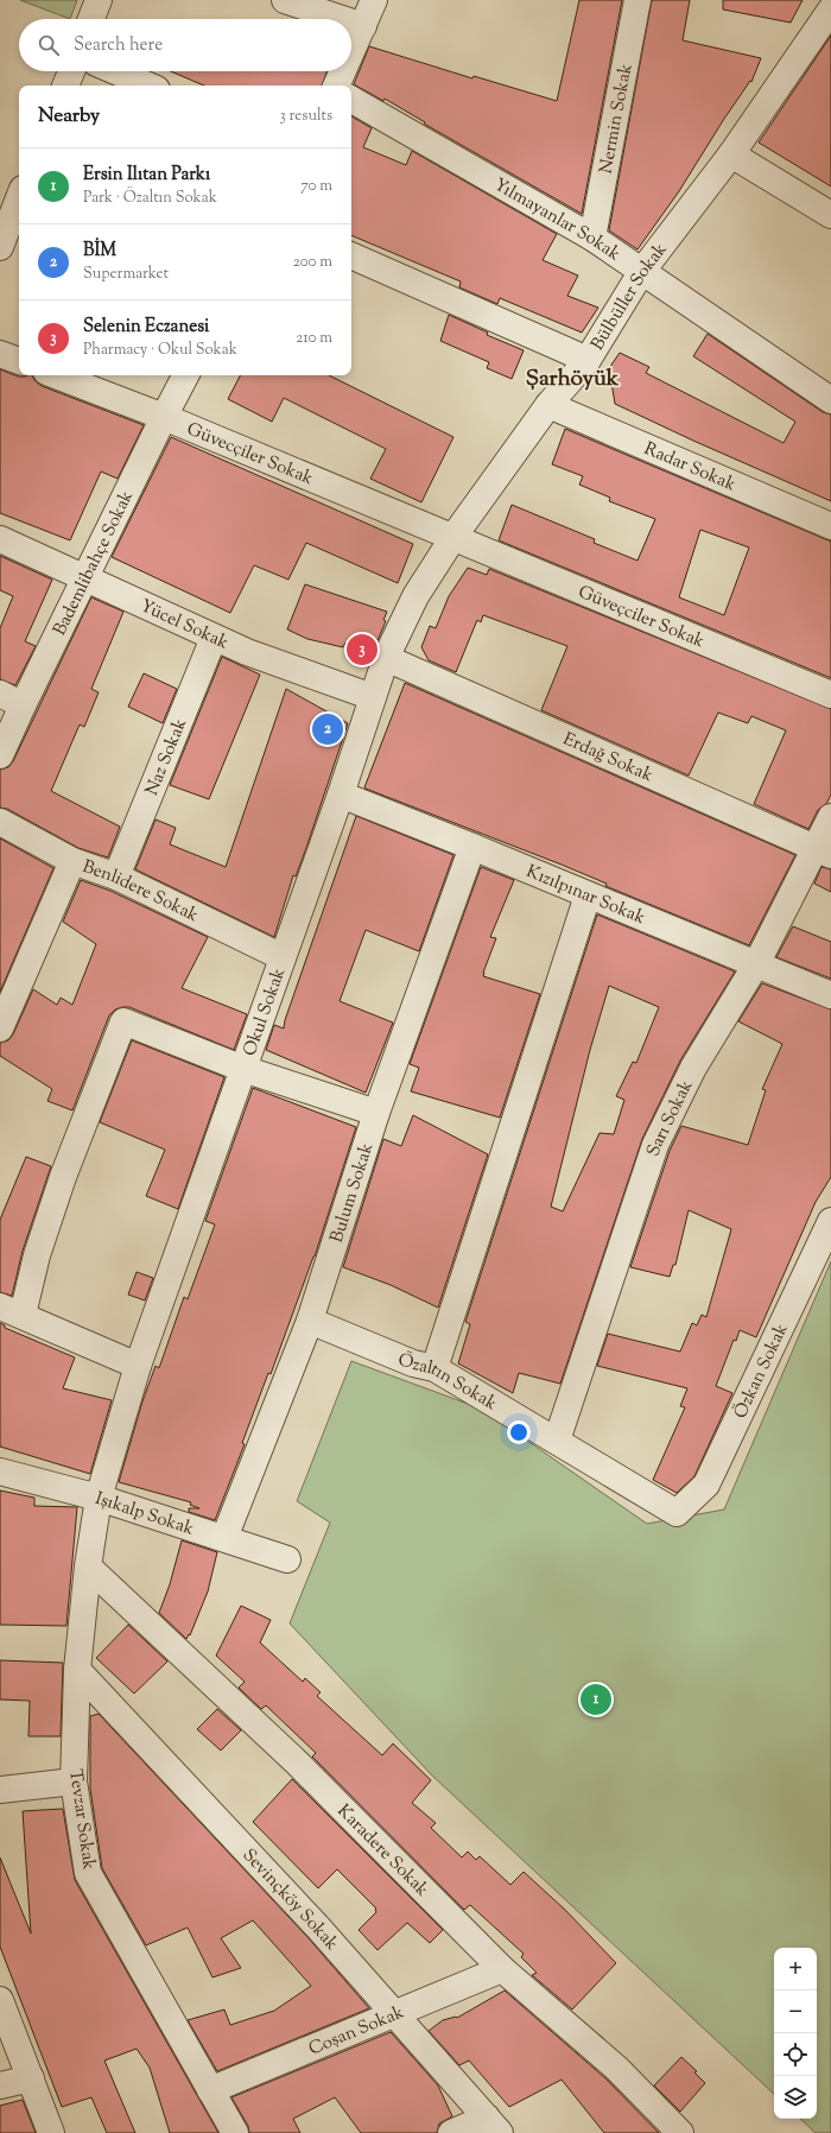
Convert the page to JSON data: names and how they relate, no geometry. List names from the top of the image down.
{
  "streets": {
    "street": [
      "Nermin Sokak",
      "Yılmayanlar Sokak",
      "Bülbüller Sokak",
      "Güvecçiler Sokak",
      "Radar Sokak",
      "Bademlibahçe Sokak",
      "Güveçciler Sokak",
      "Yücel Sokak",
      "Naz Sokak",
      "Erdağ Sokak",
      "Benlidere Sokak",
      "Kızılpınar Sokak",
      "Okul Sokak",
      "Sarı Sokak",
      "Bulum Sokak",
      "Özkan Sokak",
      "Özaltın Sokak",
      "Işıkalp Sokak",
      "Tevzar Sokak",
      "Karadere Sokak",
      "Sevinçköy Sokak",
      "Coşan Sokak"
    ]
  },
  "crossings": [
    ["Nermin Sokak", "Yılmayanlar Sokak"],
    ["Yılmayanlar Sokak", "Bülbüller Sokak"],
    ["Bülbüller Sokak", "Güvecçiler Sokak"],
    ["Bülbüller Sokak", "Radar Sokak"],
    ["Bülbüller Sokak", "Güveçciler Sokak"],
    ["Bülbüller Sokak", "Erdağ Sokak"],
    ["Bülbüller Sokak", "Okul Sokak"],
    ["Güvecçiler Sokak", "Bademlibahçe Sokak"],
    ["Güvecçiler Sokak", "Güveçciler Sokak"],
    ["Bademlibahçe Sokak", "Yücel Sokak"],
    ["Yücel Sokak", "Naz Sokak"],
    ["Yücel Sokak", "Okul Sokak"],
    ["Naz Sokak", "Benlidere Sokak"],
    ["Erdağ Sokak", "Okul Sokak"],
    ["Erdağ Sokak", "Sarı Sokak"],
    ["Benlidere Sokak", "Okul Sokak"],
    ["Kızılpınar Sokak", "Okul Sokak"],
    ["Kızılpınar Sokak", "Sarı Sokak"],
    ["Kızılpınar Sokak", "Bulum Sokak"],
    ["Okul Sokak", "Işıkalp Sokak"],
    ["Okul Sokak", "Tevzar Sokak"],
    ["Sarı Sokak", "Özaltın Sokak"],
    ["Bulum Sokak", "Özaltın Sokak"],
    ["Bulum Sokak", "Işıkalp Sokak"],
    ["Özkan Sokak", "Özaltın Sokak"],
    ["Işıkalp Sokak", "Tevzar Sokak"],
    ["Tevzar Sokak", "Karadere Sokak"],
    ["Tevzar Sokak", "Sevinçköy Sokak"],
    ["Tevzar Sokak", "Coşan Sokak"],
    ["Karadere Sokak", "Coşan Sokak"],
    ["Sevinçköy Sokak", "Coşan Sokak"]
  ],
  "districts": ["Şarhöyük"],
  "page": {
    "search": "Search here",
    "heading": ["Nearby", "3 results"],
    "list": [
      {
        "mark": "1",
        "name": "Ersin Ilıtan Parkı",
        "note": "Park · Özaltın Sokak",
        "value": "70 m"
      },
      {
        "mark": "2",
        "name": "BİM",
        "note": "Supermarket",
        "value": "200 m"
      },
      {
        "mark": "3",
        "name": "Selenin Eczanesi",
        "note": "Pharmacy · Okul Sokak",
        "value": "210 m"
      }
    ],
    "pins": ["3", "2", "1"],
    "map_buttons": ["+", "−"]
  }
}
